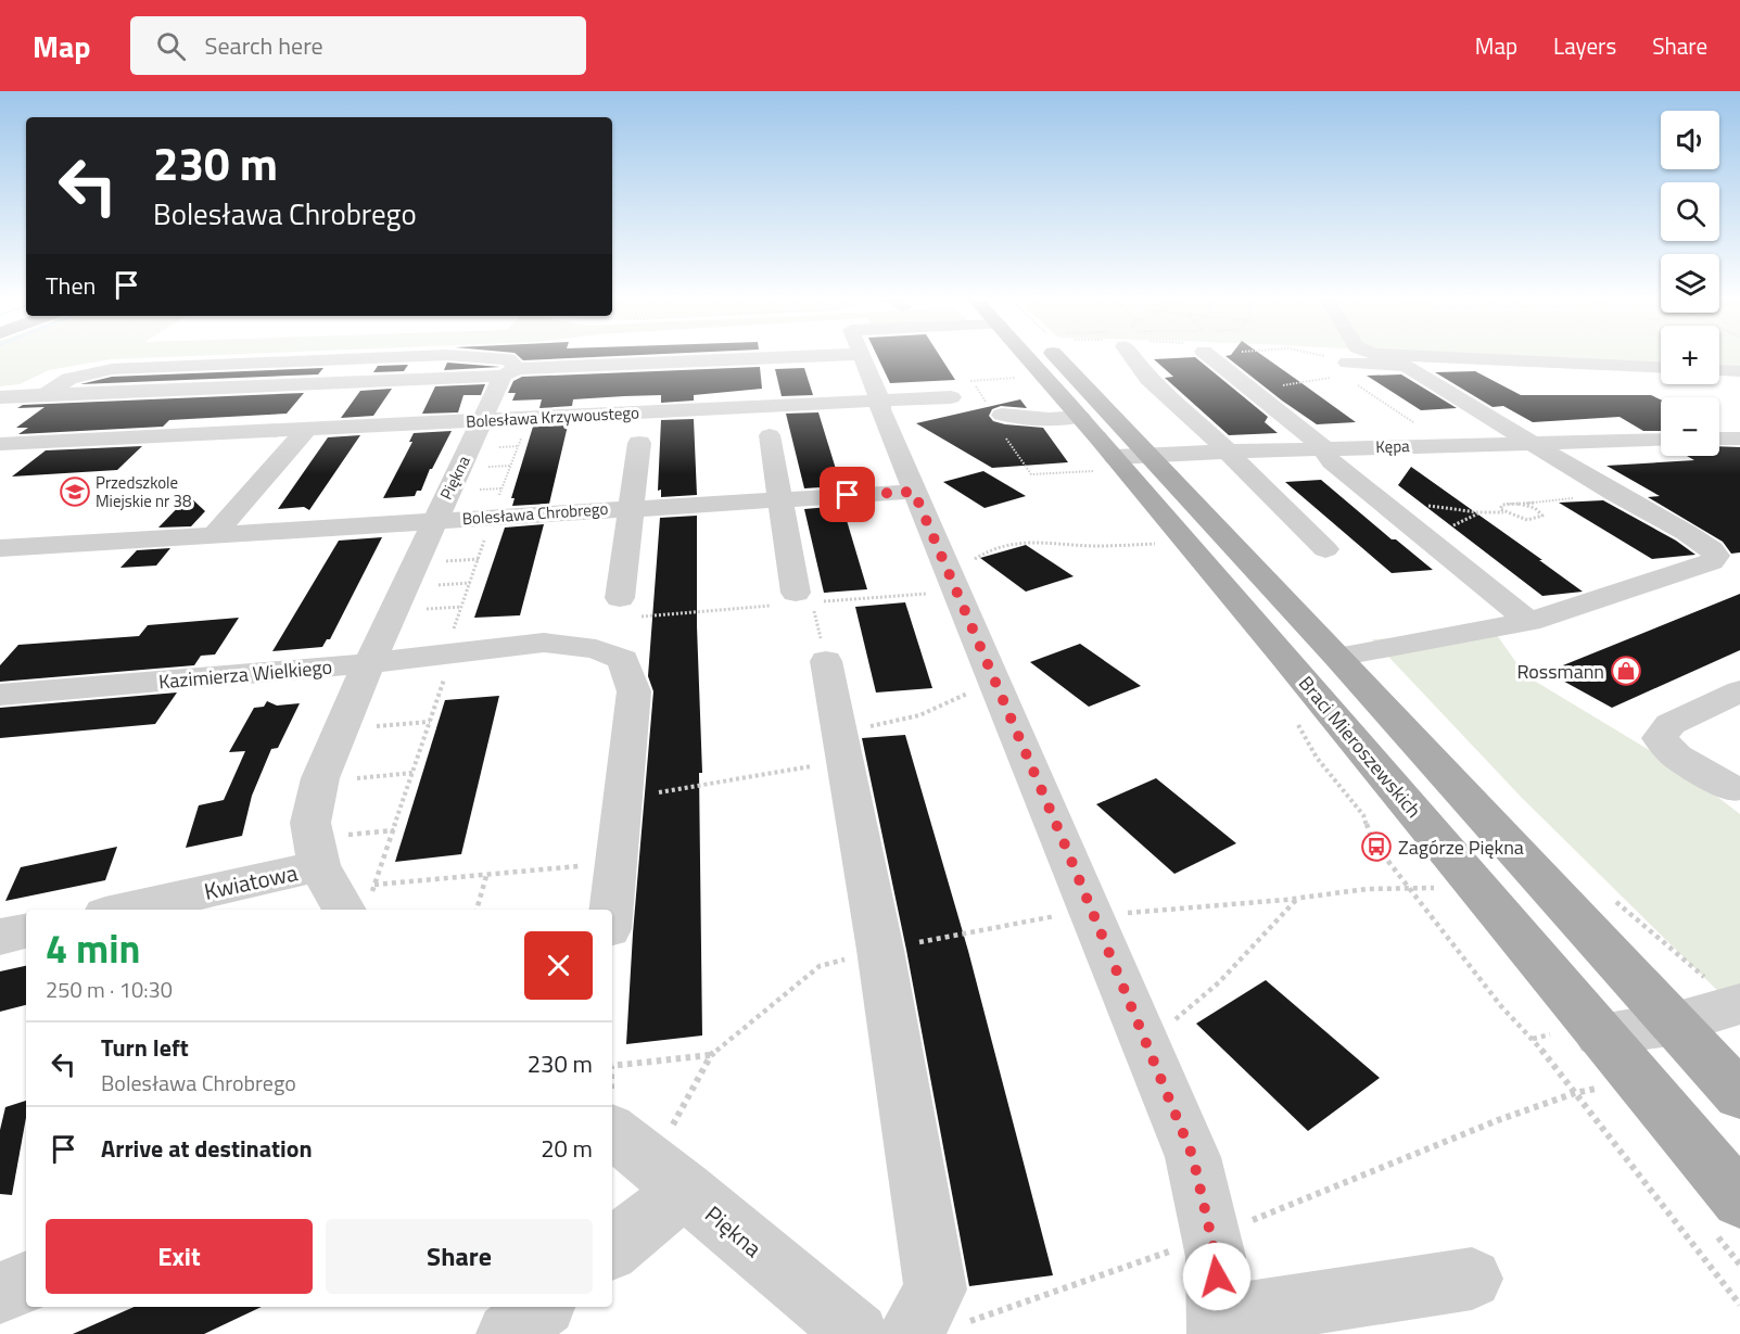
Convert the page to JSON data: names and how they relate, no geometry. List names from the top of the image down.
{
  "streets": {
    "main road": ["Braci Mieroszewskich"],
    "street": [
      "Bolesława Krzywoustego",
      "Kępa",
      "Piękna",
      "Bolesława Chrobrego",
      "Kazimierza Wielkiego",
      "Kwiatowa"
    ]
  },
  "crossings": [
    ["Bolesława Krzywoustego", "Piękna"],
    ["Kępa", "Braci Mieroszewskich"],
    ["Piękna", "Bolesława Chrobrego"],
    ["Piękna", "Kazimierza Wielkiego"],
    ["Piękna", "Kwiatowa"]
  ],
  "places": {
    "school or university": ["Przedszkole Miejskie nr 38"],
    "shop": ["Rossmann"],
    "bus stop": ["Zagórze Piękna"]
  },
  "page": {
    "header": "Map",
    "search": "Search here",
    "nav": ["Map", "Layers", "Share"],
    "map_buttons": ["+", "−"],
    "turn": ["230 m", "Bolesława Chrobrego"],
    "then": "Then",
    "heading": ["4 min", "250 m · 10:30"],
    "list": [
      {
        "name": "Turn left",
        "note": "Bolesława Chrobrego",
        "value": "230 m"
      },
      {
        "name": "Arrive at destination",
        "value": "20 m"
      }
    ],
    "buttons": ["Exit", "Share"]
  }
}
